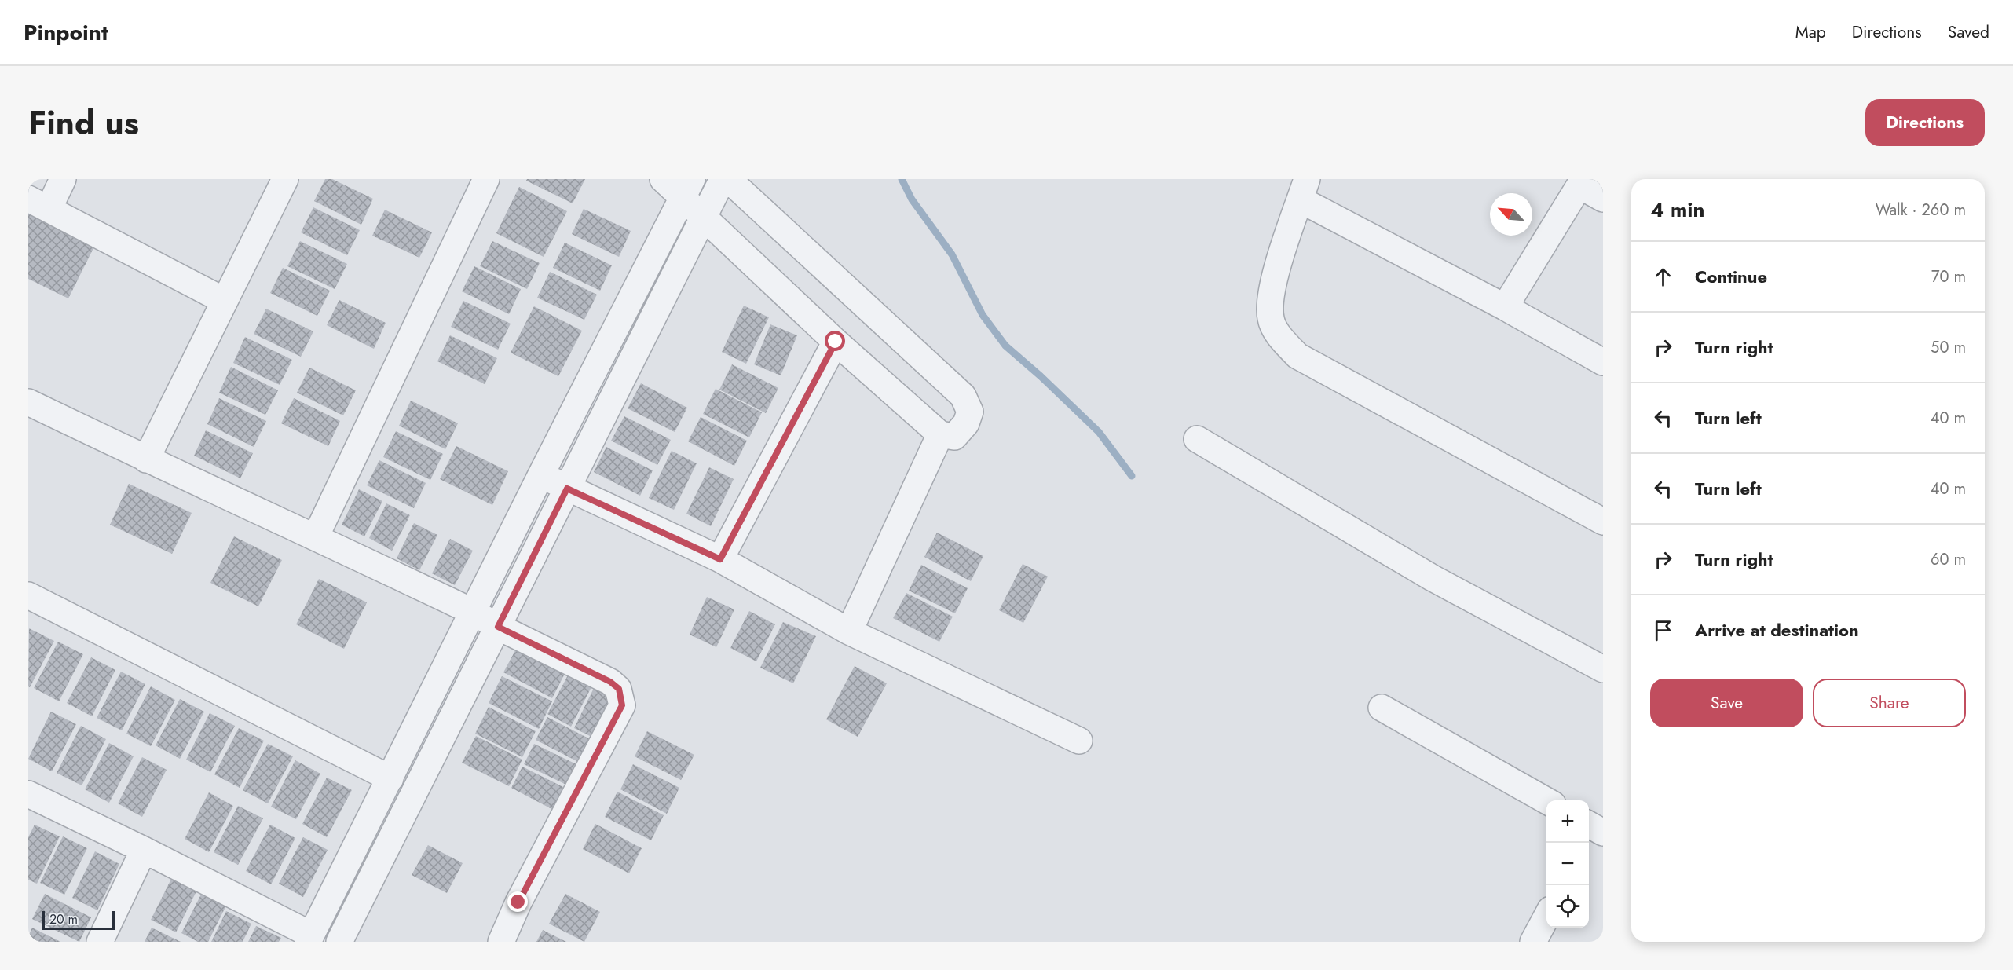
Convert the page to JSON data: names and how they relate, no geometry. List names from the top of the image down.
{
  "scale_bar": "20 m",
  "north": "top left",
  "page": {
    "header": "Pinpoint",
    "nav": ["Map", "Directions", "Saved"],
    "title": "Find us",
    "buttons": [
      "Directions",
      ["Save", "Share"]
    ],
    "heading": ["4 min", "Walk · 260 m"],
    "list": [
      ["Continue", "70 m"],
      ["Turn right", "50 m"],
      ["Turn left", "40 m"],
      ["Turn left", "40 m"],
      ["Turn right", "60 m"],
      "Arrive at destination"
    ],
    "map_buttons": ["+", "−"],
    "scale": "20 m"
  }
}
